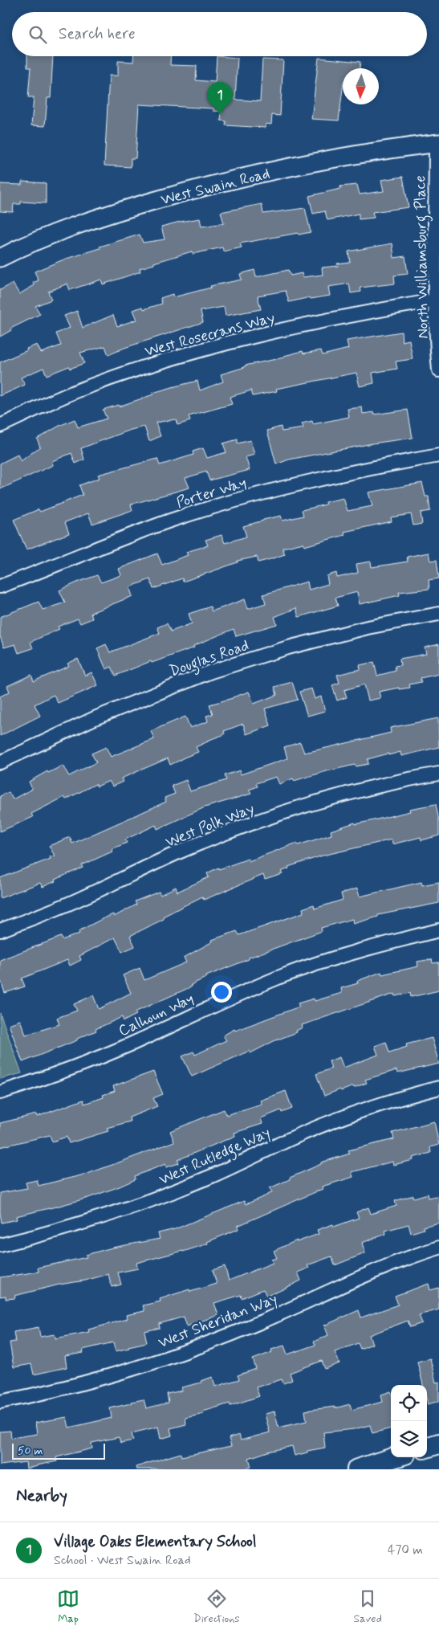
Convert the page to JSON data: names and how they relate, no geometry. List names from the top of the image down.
{
  "streets": {
    "street": [
      "West Swain Road",
      "North Williamsburg Place",
      "West Rosecrans Way",
      "Porter Way",
      "Douglas Road",
      "West Polk Way",
      "Calhoun Way",
      "West Rutledge Way",
      "West Sheridan Way"
    ]
  },
  "crossings": [
    ["West Swain Road", "North Williamsburg Place"],
    ["North Williamsburg Place", "West Rosecrans Way"]
  ],
  "scale_bar": "50 m",
  "north": "bottom",
  "page": {
    "search": "Search here",
    "pins": "1",
    "scale": "50 m",
    "heading": "Nearby",
    "list": [
      {
        "mark": "1",
        "name": "Village Oaks Elementary School",
        "note": "School · West Swain Road",
        "value": "470 m"
      }
    ],
    "nav": ["Map", "Directions", "Saved"]
  }
}
